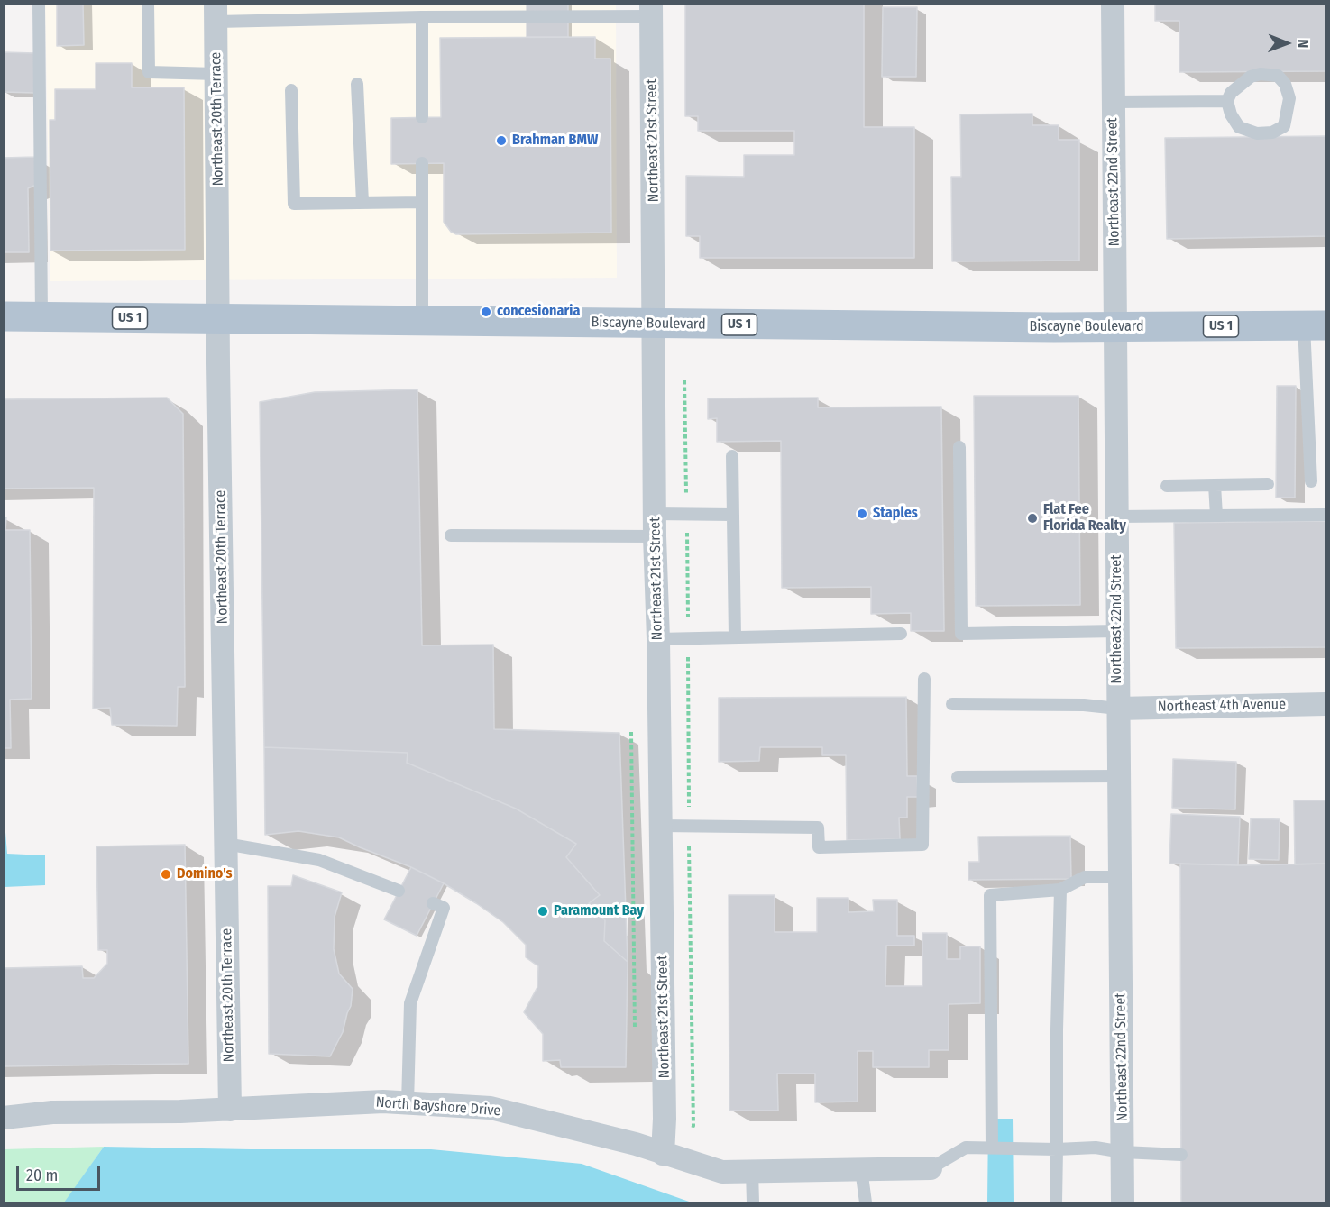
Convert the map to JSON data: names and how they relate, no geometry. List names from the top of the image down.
{
  "streets": {
    "main road": ["US 1", "Biscayne Boulevard"],
    "street": [
      "Northeast 20th Terrace",
      "Northeast 21st Street",
      "Northeast 22nd Street",
      "Northeast 4th Avenue",
      "North Bayshore Drive"
    ]
  },
  "crossings": [
    ["Northeast 20th Terrace", "Biscayne Boulevard"],
    ["Northeast 20th Terrace", "North Bayshore Drive"],
    ["Northeast 21st Street", "Biscayne Boulevard"],
    ["Northeast 21st Street", "North Bayshore Drive"],
    ["Northeast 22nd Street", "Biscayne Boulevard"],
    ["Northeast 22nd Street", "Northeast 4th Avenue"]
  ],
  "places": [
    "Brahman BMW",
    "concesionaria",
    "Staples",
    "Flat Fee Florida Realty",
    "Domino's",
    "Paramount Bay"
  ],
  "scale_bar": "20 m",
  "north": "right"
}
